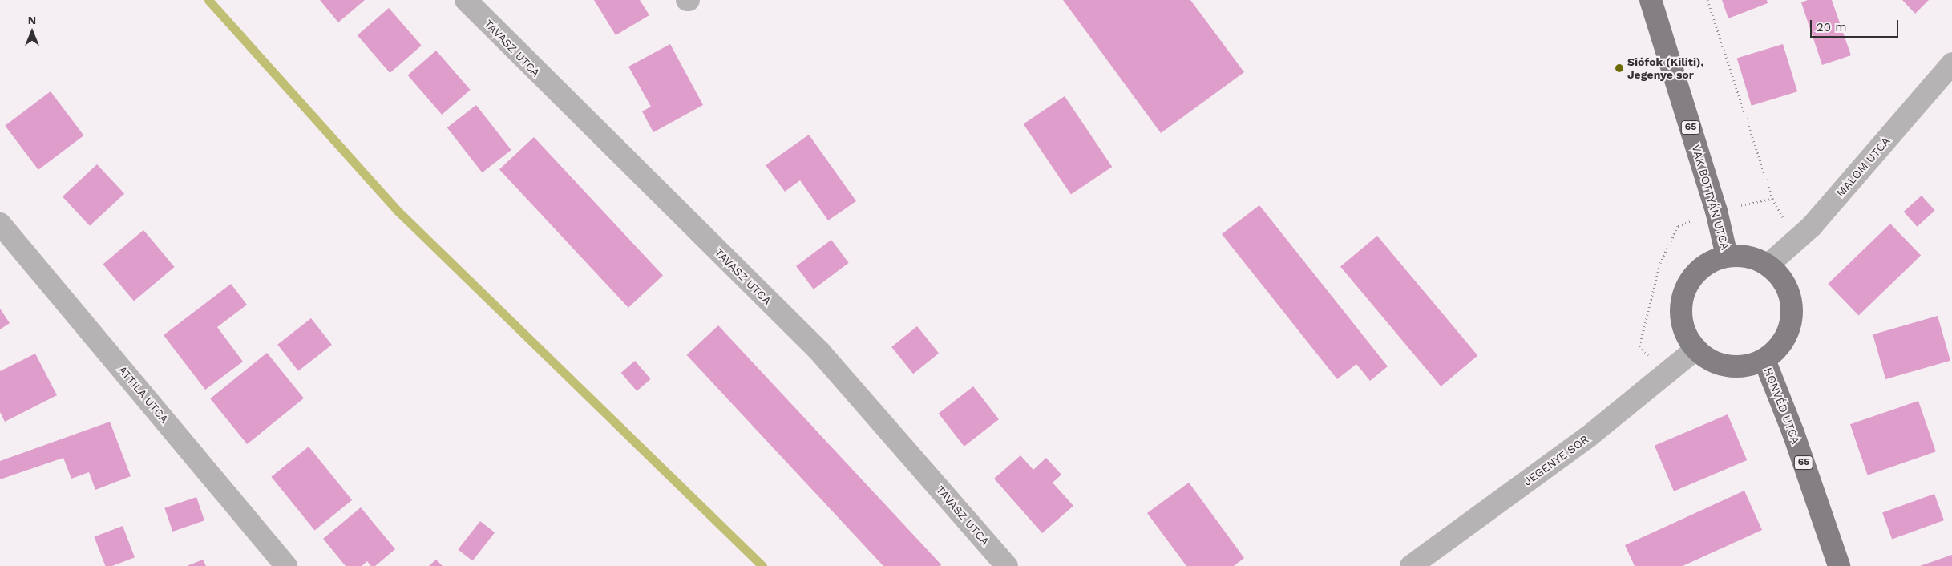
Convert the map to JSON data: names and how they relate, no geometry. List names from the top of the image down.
{
  "streets": {
    "main road": ["65", "VAK BOTTYÁN UTCA", "HONVÉD UTCA"],
    "street": [
      "TAVASZ UTCA",
      "MALOM UTCA",
      "ATTILA UTCA",
      "JEGENYE SOR"
    ]
  },
  "crossings": [
    ["MALOM UTCA", "VAK BOTTYÁN UTCA"],
    ["MALOM UTCA", "HONVÉD UTCA"],
    ["MALOM UTCA", "JEGENYE SOR"],
    ["VAK BOTTYÁN UTCA", "HONVÉD UTCA"],
    ["VAK BOTTYÁN UTCA", "JEGENYE SOR"],
    ["HONVÉD UTCA", "JEGENYE SOR"]
  ],
  "places": ["Siófok (Kiliti), Jegenye sor"],
  "scale_bar": "20 m",
  "north": "top"
}
